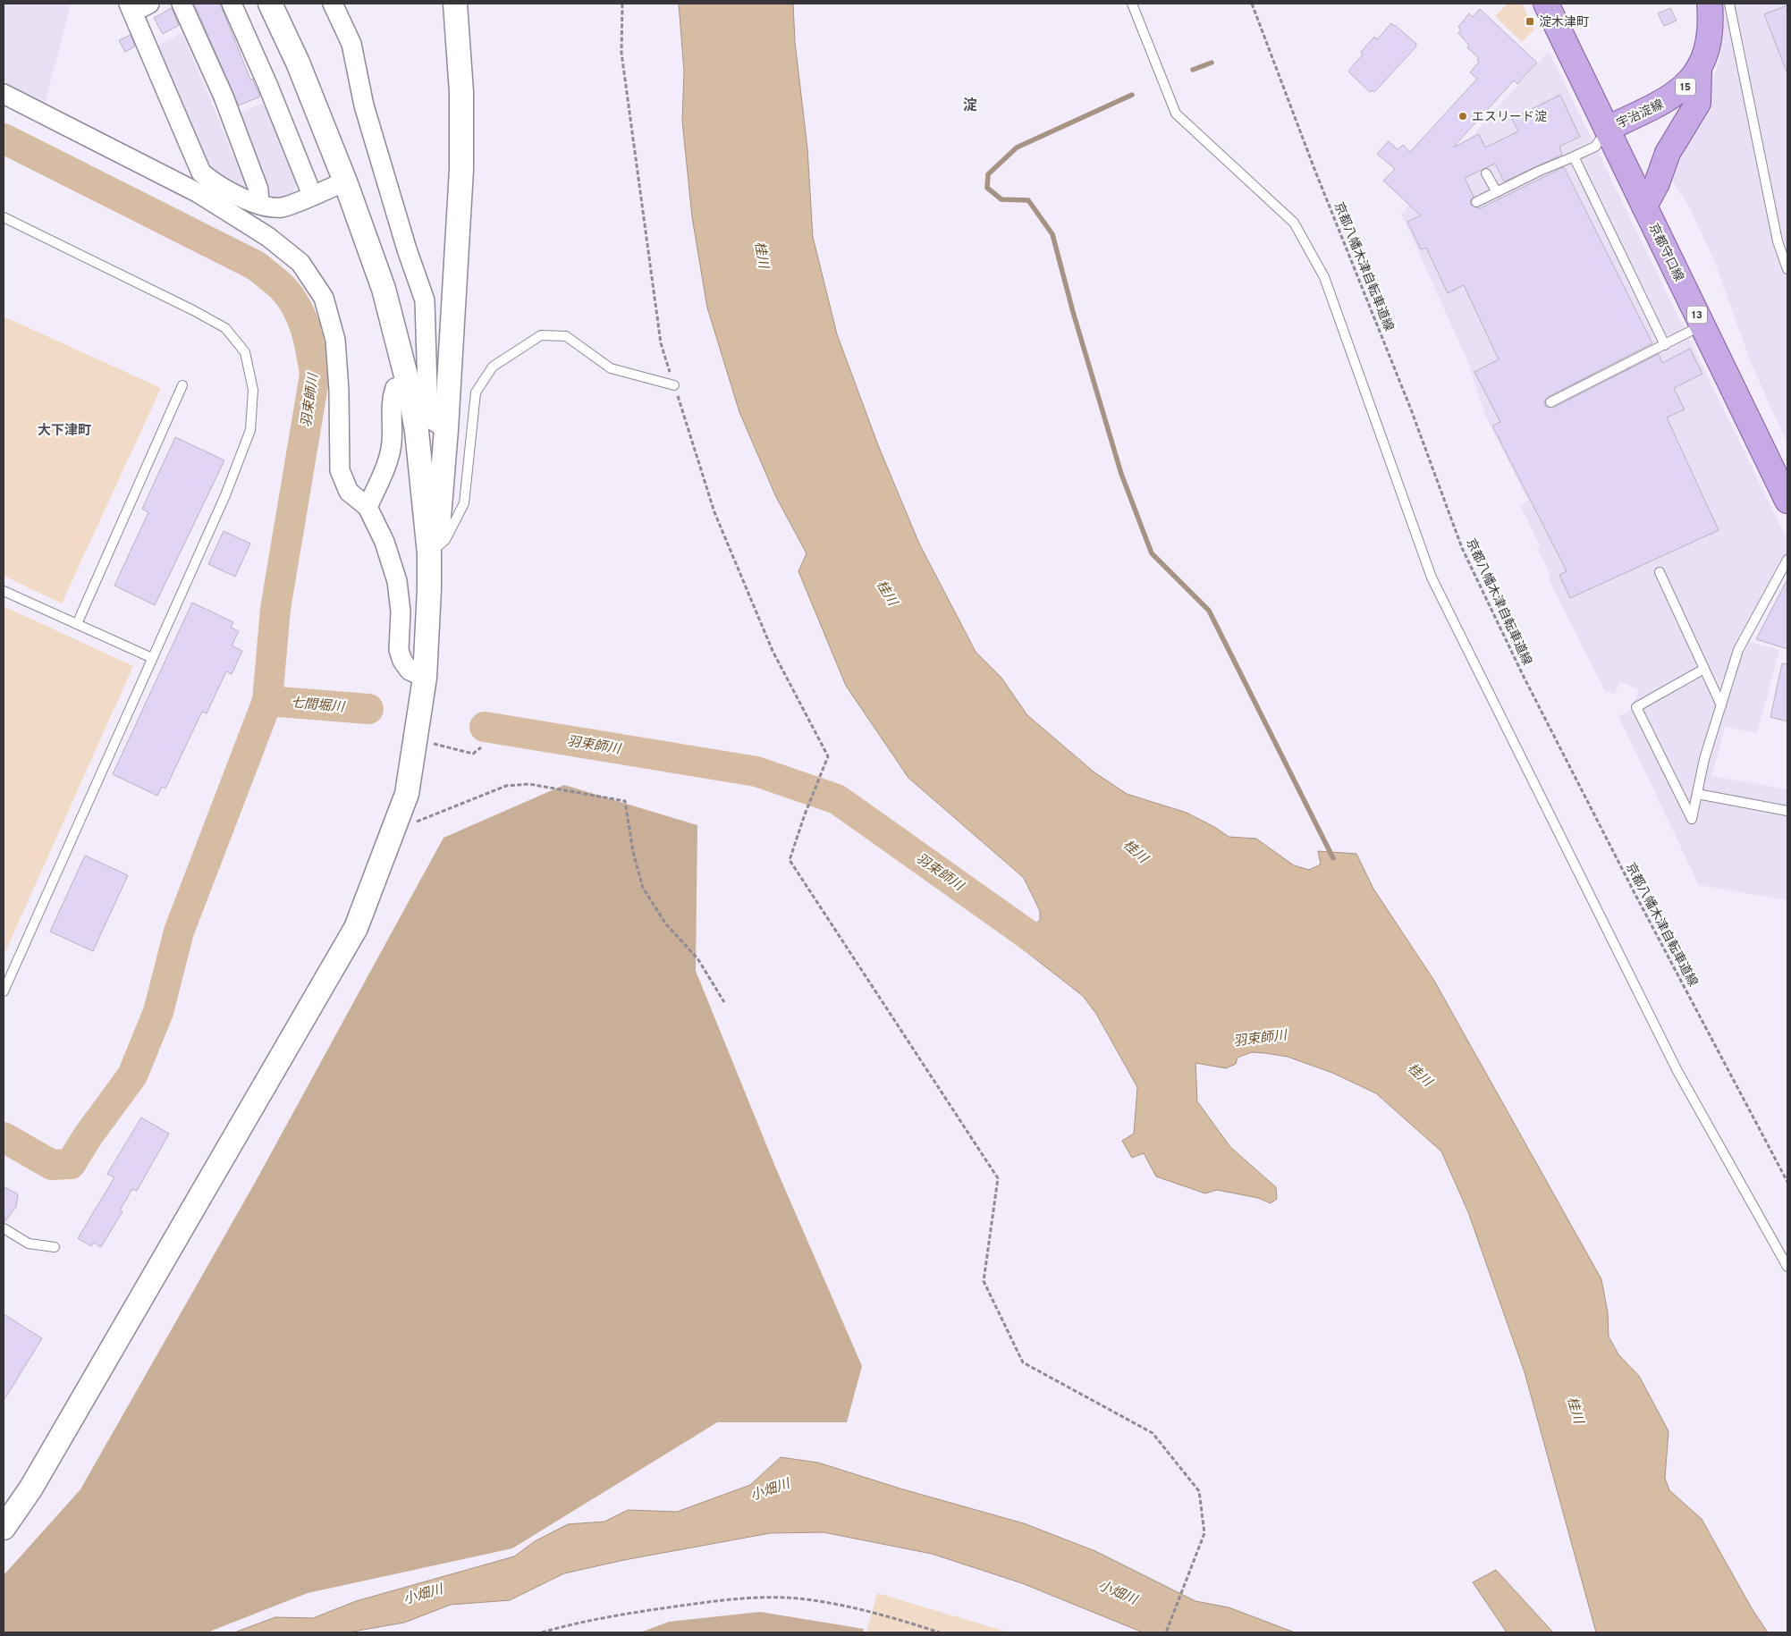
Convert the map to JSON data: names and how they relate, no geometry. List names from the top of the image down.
{
  "streets": {
    "main road": [
      "15",
      "宇治淀線",
      "京都守口線",
      "13"
    ],
    "path": ["京都八幡木津自転車道線"]
  },
  "crossings": [
    ["宇治淀線", "京都守口線"]
  ],
  "districts": ["淀", "大下津町"],
  "water": [
    "桂川",
    "羽束師川",
    "七間堀川",
    "小畑川"
  ],
  "places": {
    "transit": ["淀木津町"],
    "other": ["エスリード淀"]
  }
}
